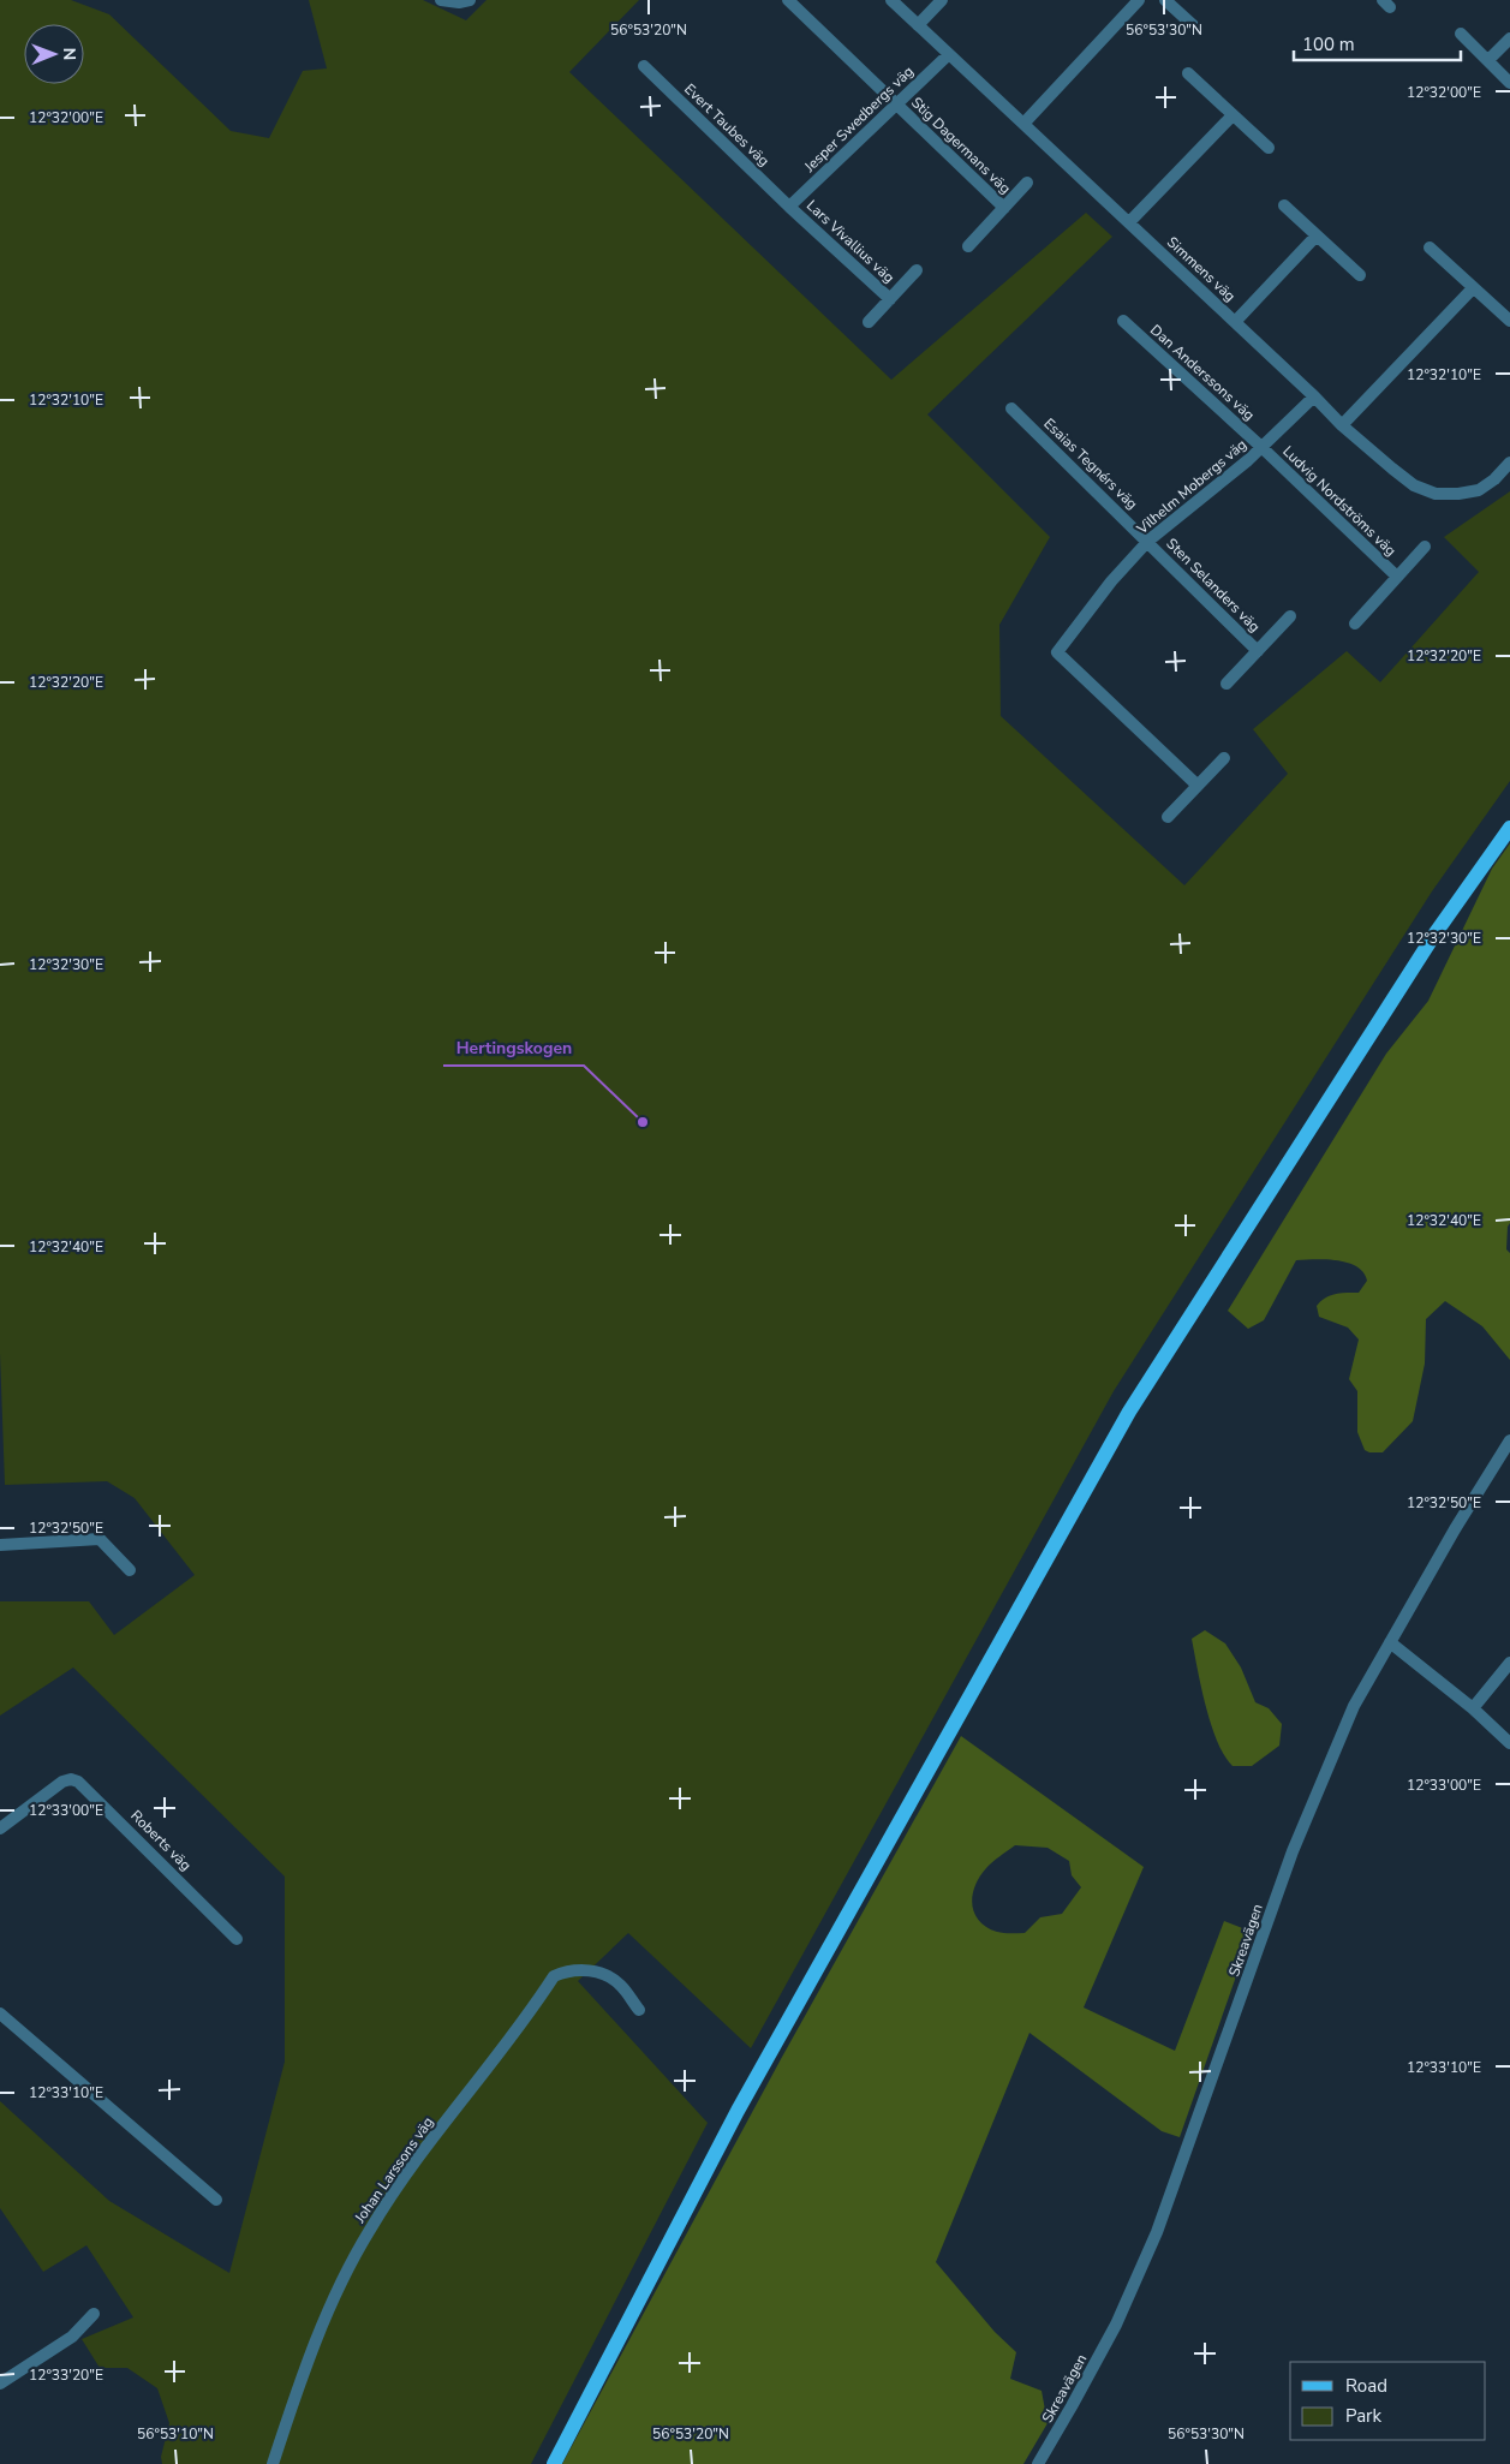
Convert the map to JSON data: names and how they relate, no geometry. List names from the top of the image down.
{
  "streets": {
    "street": [
      "Jesper Swedbergs väg",
      "Evert Taubes väg",
      "Stig Dagermans väg",
      "Lars Vivallius väg",
      "Simmens väg",
      "Dan Anderssons väg",
      "Esaias Tegnérs väg",
      "Vilhelm Mobergs väg",
      "Ludvig Nordströms väg",
      "Sten Selanders väg",
      "Roberts väg",
      "Skreavägen",
      "Johan Larssons väg"
    ]
  },
  "crossings": [
    ["Jesper Swedbergs väg", "Evert Taubes väg"],
    ["Jesper Swedbergs väg", "Stig Dagermans väg"],
    ["Jesper Swedbergs väg", "Lars Vivallius väg"],
    ["Jesper Swedbergs väg", "Simmens väg"],
    ["Evert Taubes väg", "Lars Vivallius väg"],
    ["Simmens väg", "Vilhelm Mobergs väg"],
    ["Dan Anderssons väg", "Vilhelm Mobergs väg"],
    ["Dan Anderssons väg", "Ludvig Nordströms väg"],
    ["Esaias Tegnérs väg", "Vilhelm Mobergs väg"],
    ["Esaias Tegnérs väg", "Sten Selanders väg"],
    ["Vilhelm Mobergs väg", "Ludvig Nordströms väg"],
    ["Vilhelm Mobergs väg", "Sten Selanders väg"]
  ],
  "places": ["Hertingskogen"],
  "legend": ["Road", "Park"],
  "scale_bar": "100 m",
  "north": "right",
  "coordinates": [
    "56°53'20\"N",
    "56°53'30\"N",
    "12°32'00\"E",
    "12°32'10\"E",
    "12°32'20\"E",
    "12°32'30\"E",
    "12°32'40\"E",
    "12°32'50\"E",
    "12°33'00\"E",
    "12°33'10\"E",
    "12°33'20\"E",
    "56°53'10\"N"
  ]
}
